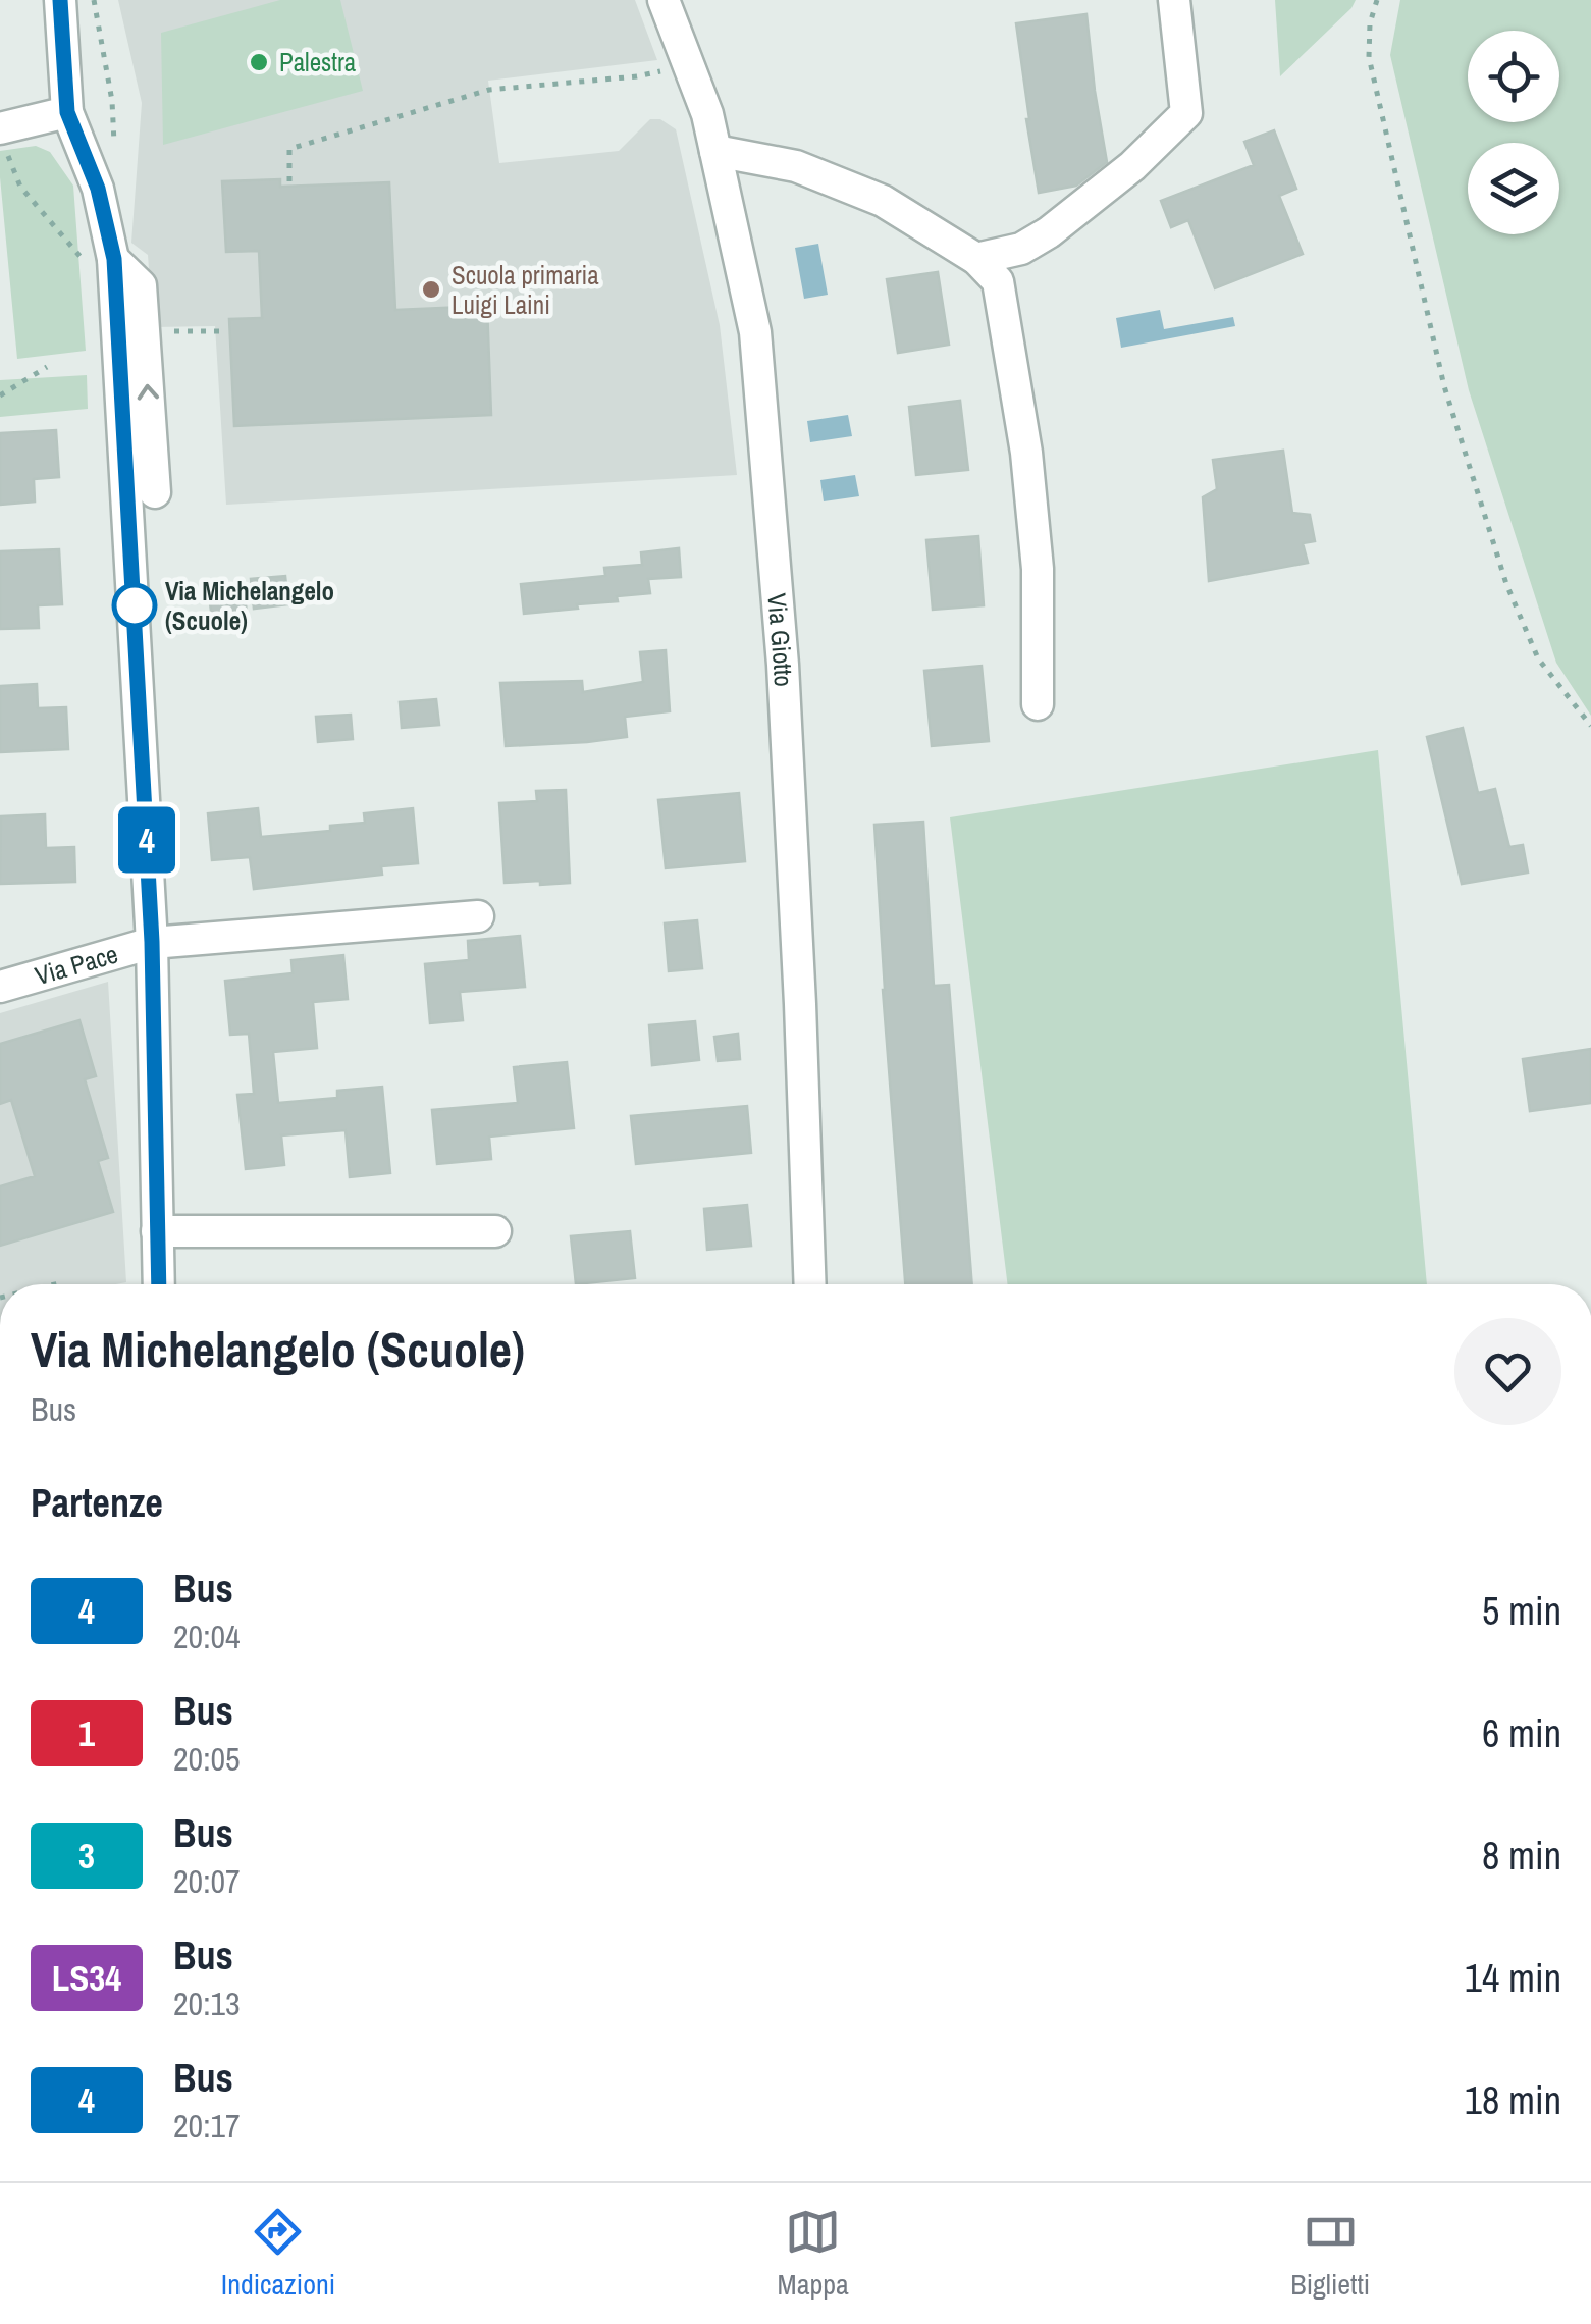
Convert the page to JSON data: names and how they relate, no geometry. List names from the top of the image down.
{
  "streets": {
    "street": ["Via Giotto", "Via Pace"]
  },
  "places": ["Palestra", "Scuola primaria Luigi Laini", "Via Michelangelo (Scuole)"],
  "lines": ["bus line 4"],
  "page": {
    "on_map": "4",
    "heading": [
      ["Via Michelangelo (Scuole)", "Bus"],
      "Partenze"
    ],
    "list": [
      {
        "mark": "4",
        "name": "Bus",
        "note": "20:04",
        "value": "5 min"
      },
      {
        "mark": "1",
        "name": "Bus",
        "note": "20:05",
        "value": "6 min"
      },
      {
        "mark": "3",
        "name": "Bus",
        "note": "20:07",
        "value": "8 min"
      },
      {
        "mark": "LS34",
        "name": "Bus",
        "note": "20:13",
        "value": "14 min"
      },
      {
        "mark": "4",
        "name": "Bus",
        "note": "20:17",
        "value": "18 min"
      }
    ],
    "tabs": ["Indicazioni", "Mappa", "Biglietti"]
  }
}
